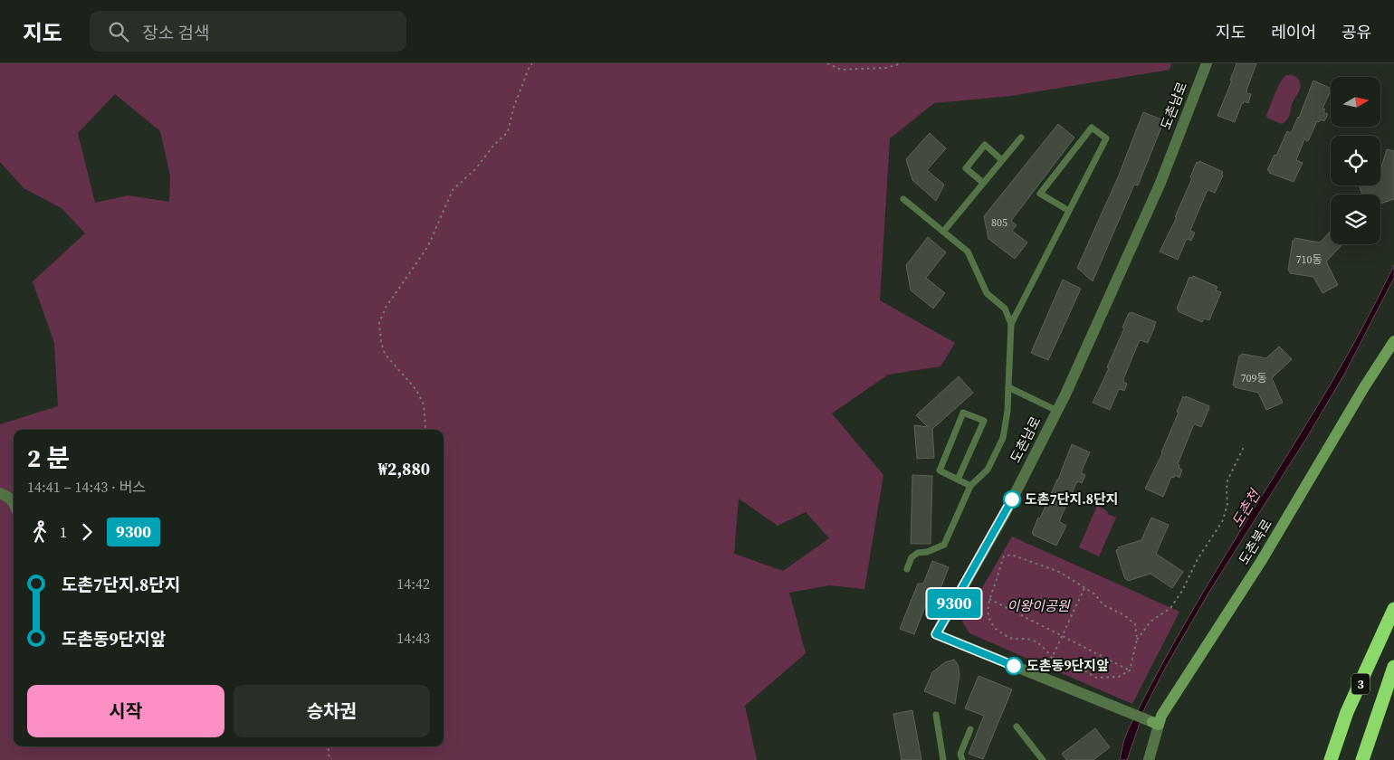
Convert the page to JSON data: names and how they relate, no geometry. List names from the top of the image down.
{
  "streets": {
    "highway": ["3"],
    "street": ["도촌남로", "도촌북로"]
  },
  "crossings": [
    ["도촌남로", "도촌북로"]
  ],
  "water": ["도촌천"],
  "parks": ["이왕이공원"],
  "places": ["도촌7단지.8단지", "도촌동9단지앞"],
  "lines": ["bus line 9300"],
  "house_numbers": ["805", "710동", "709동"],
  "north": "right",
  "page": {
    "header": "지도",
    "search": "장소 검색",
    "nav": ["지도", "레이어", "공유"],
    "on_map": "9300",
    "heading": ["2 분", "14:41 – 14:43 · 버스", "₩2,880"],
    "legs": ["1", "9300"],
    "list": [
      {
        "name": "도촌7단지.8단지",
        "value": "14:42"
      },
      {
        "name": "도촌동9단지앞",
        "value": "14:43"
      }
    ],
    "buttons": ["시작", "승차권"]
  }
}
